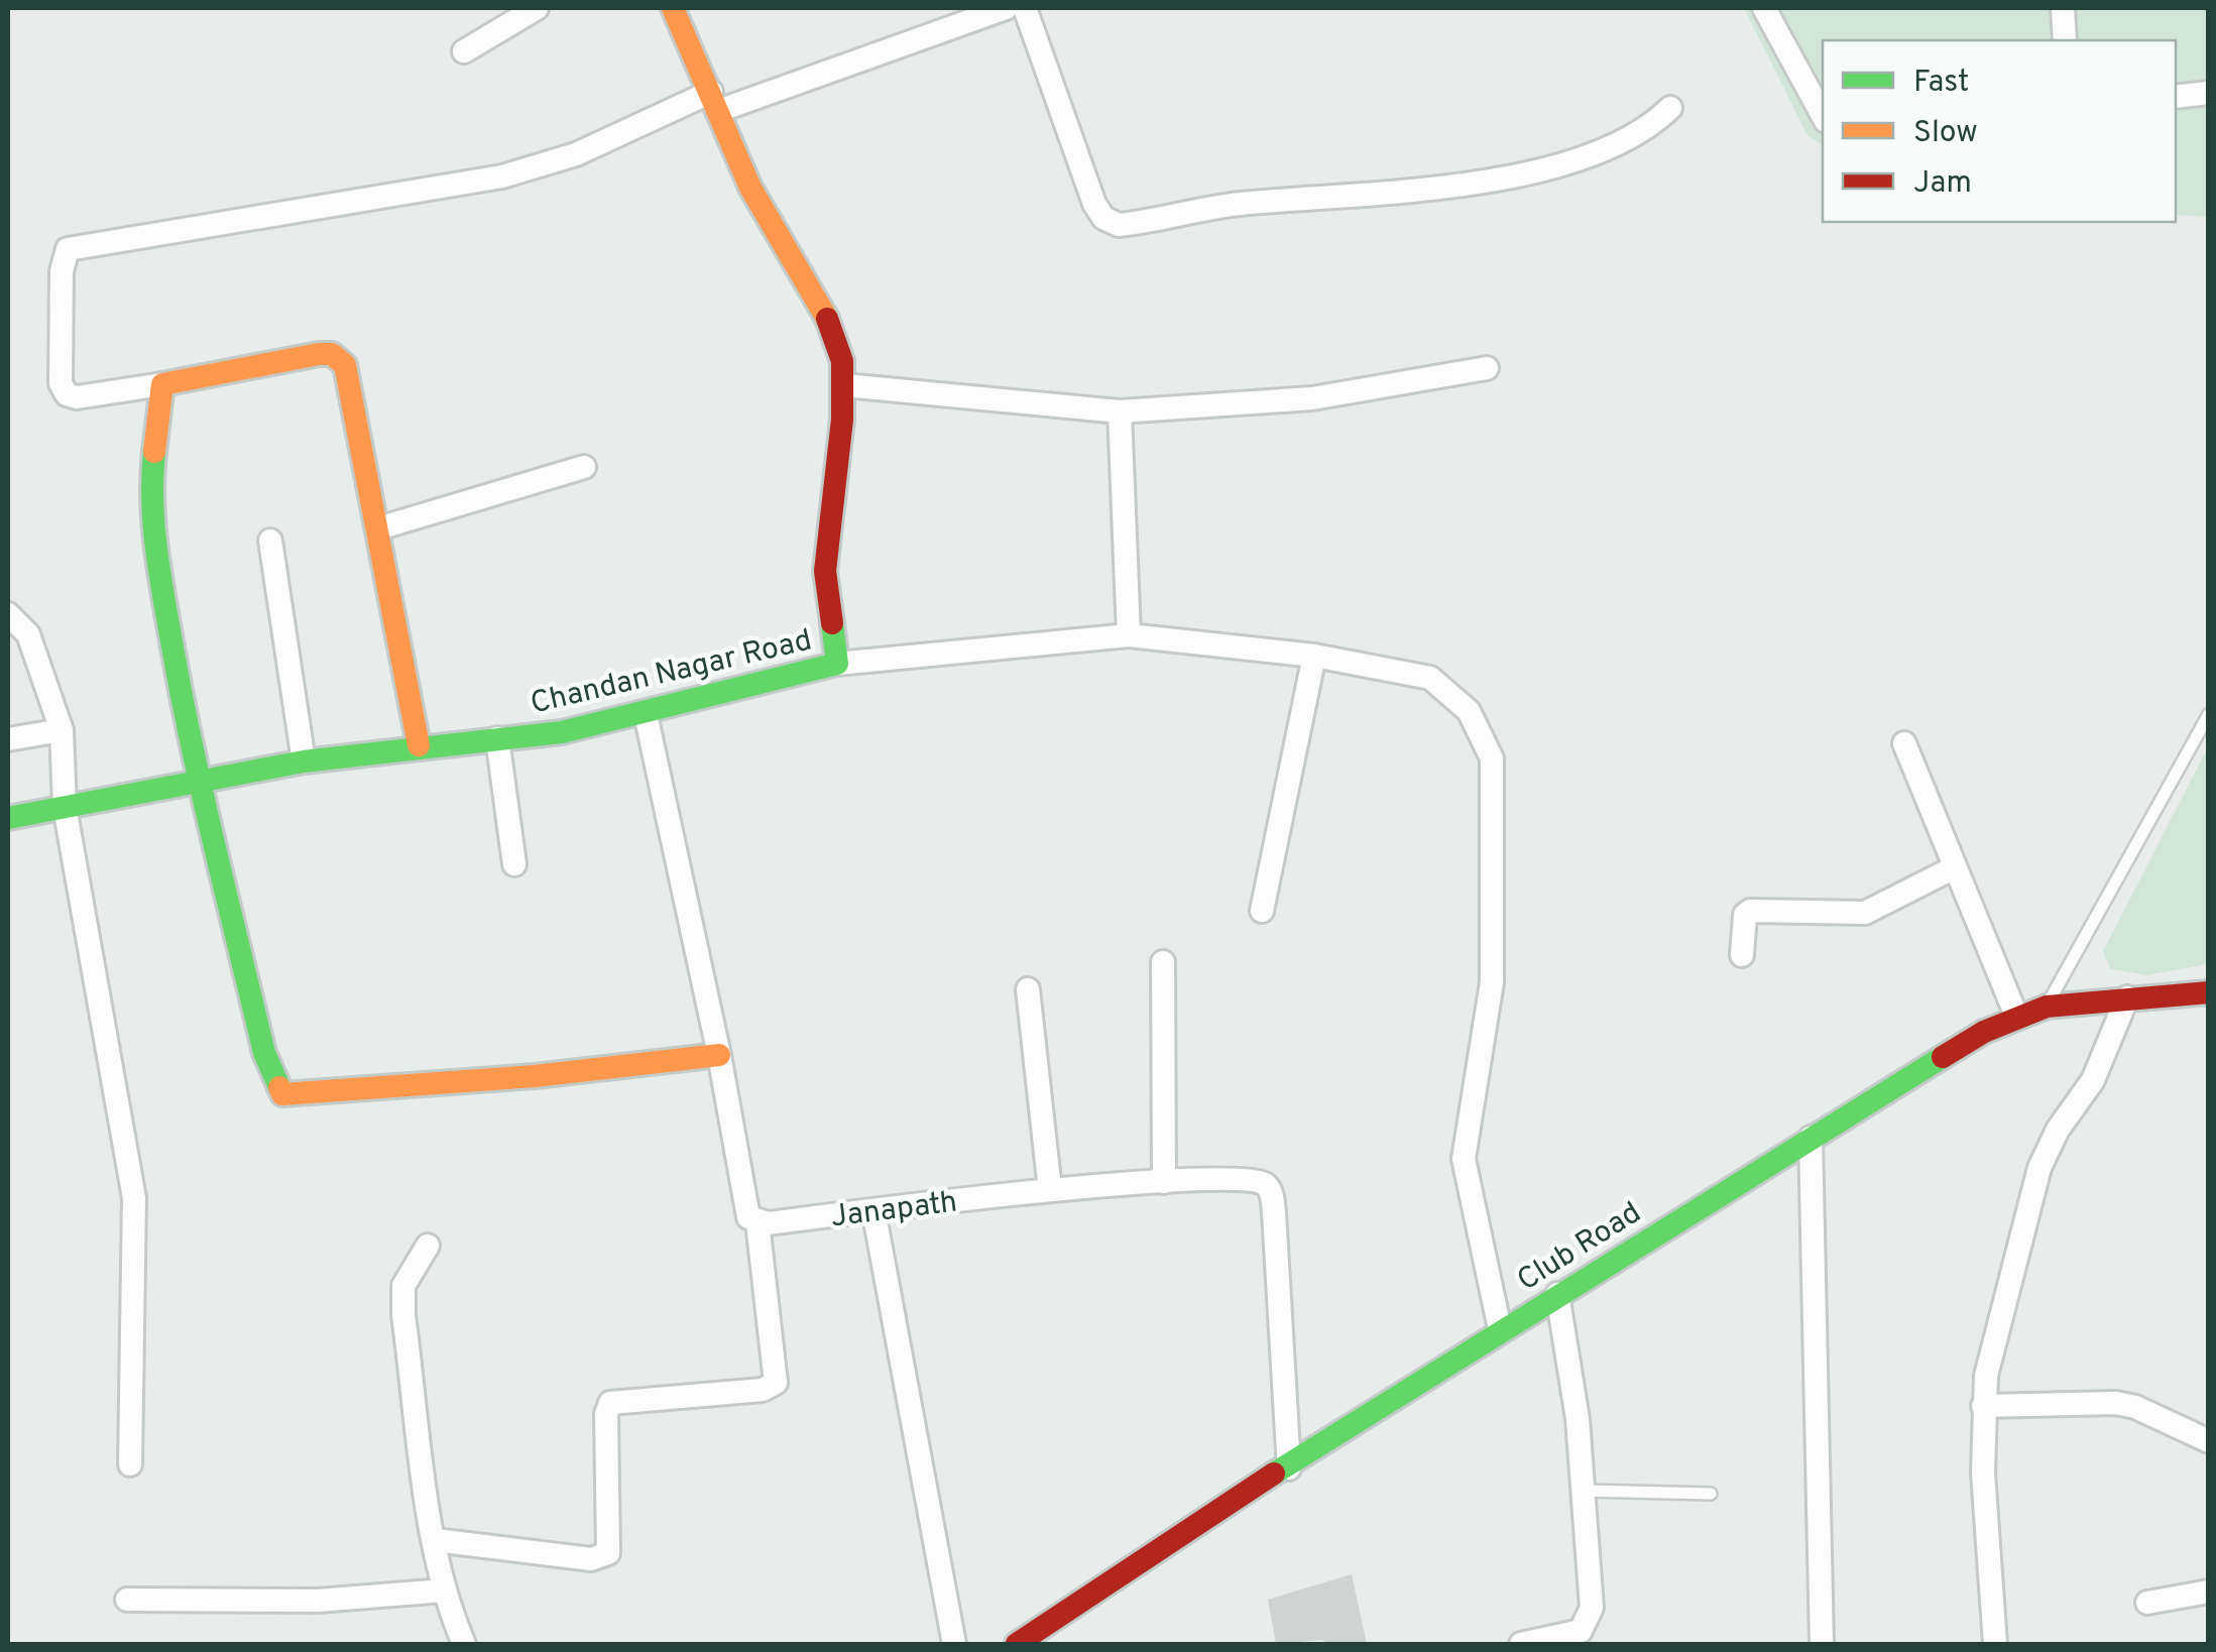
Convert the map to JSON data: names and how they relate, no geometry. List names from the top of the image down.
{
  "streets": {
    "street": ["Chandan Nagar Road", "Janapath", "Club Road"]
  },
  "crossings": [
    ["Janapath", "Club Road"]
  ],
  "legend": ["Fast", "Slow", "Jam"]
}
